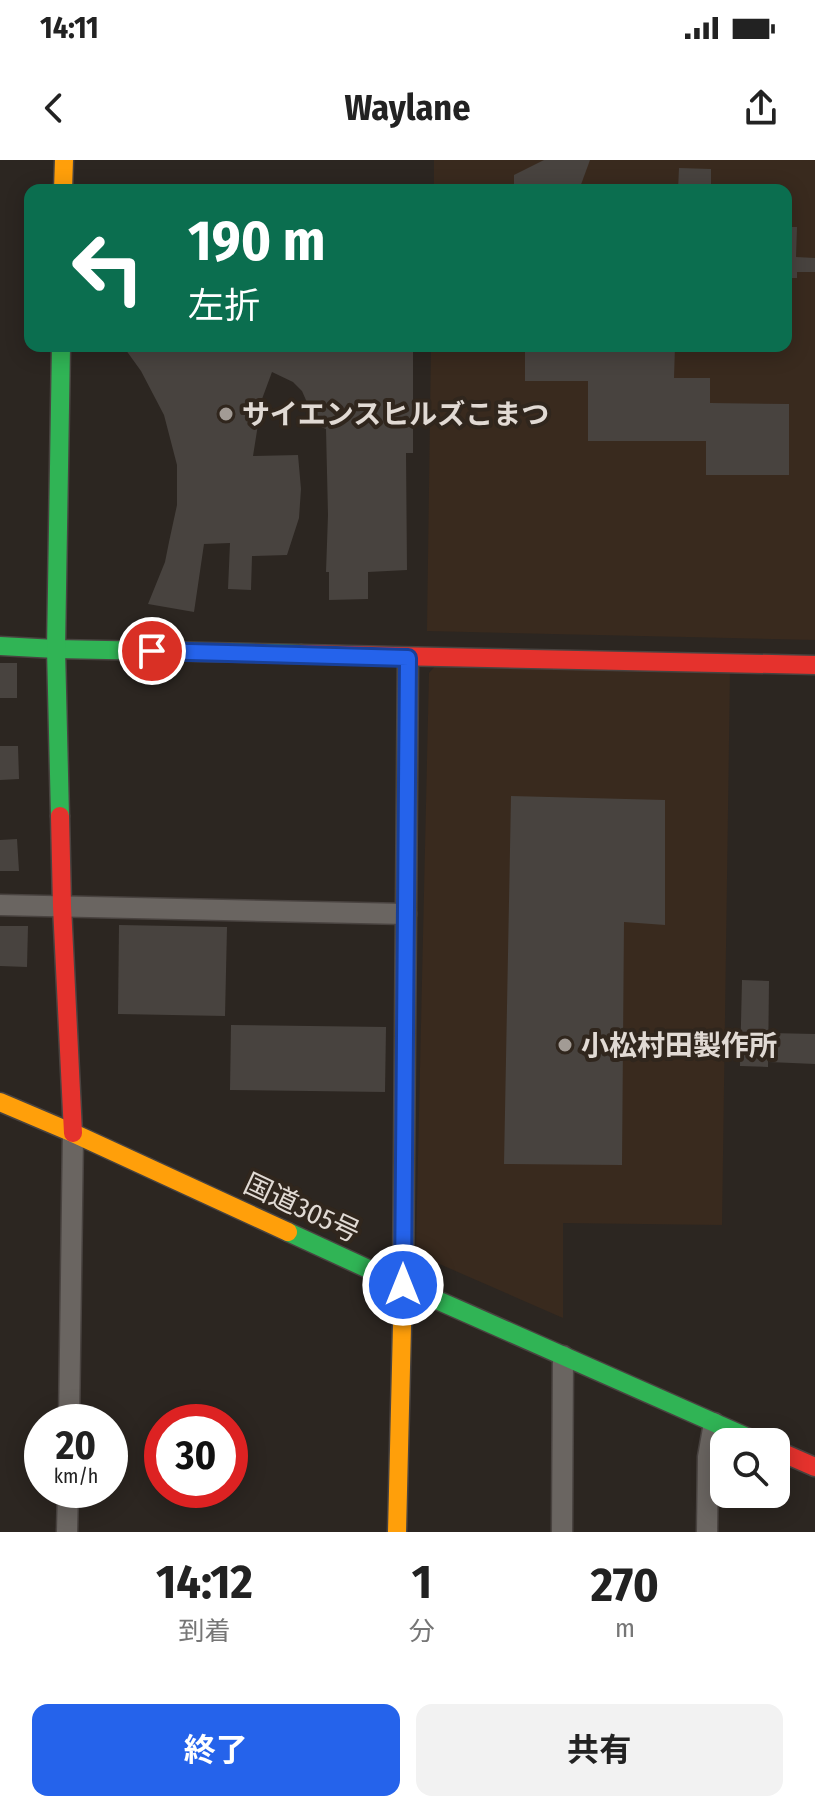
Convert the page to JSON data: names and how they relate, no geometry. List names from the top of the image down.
{
  "streets": {
    "main road": ["国道305号"]
  },
  "places": ["サイエンスヒルズこまつ", "小松村田製作所"],
  "page": {
    "status": "14:11",
    "header": "Waylane",
    "turn": ["190 m", "左折"],
    "speed": "20 km/h",
    "limit": "30",
    "eta": [
      "14:12",
      "到着",
      "1",
      "分",
      "270",
      "m"
    ],
    "buttons": ["終了", "共有"]
  }
}
